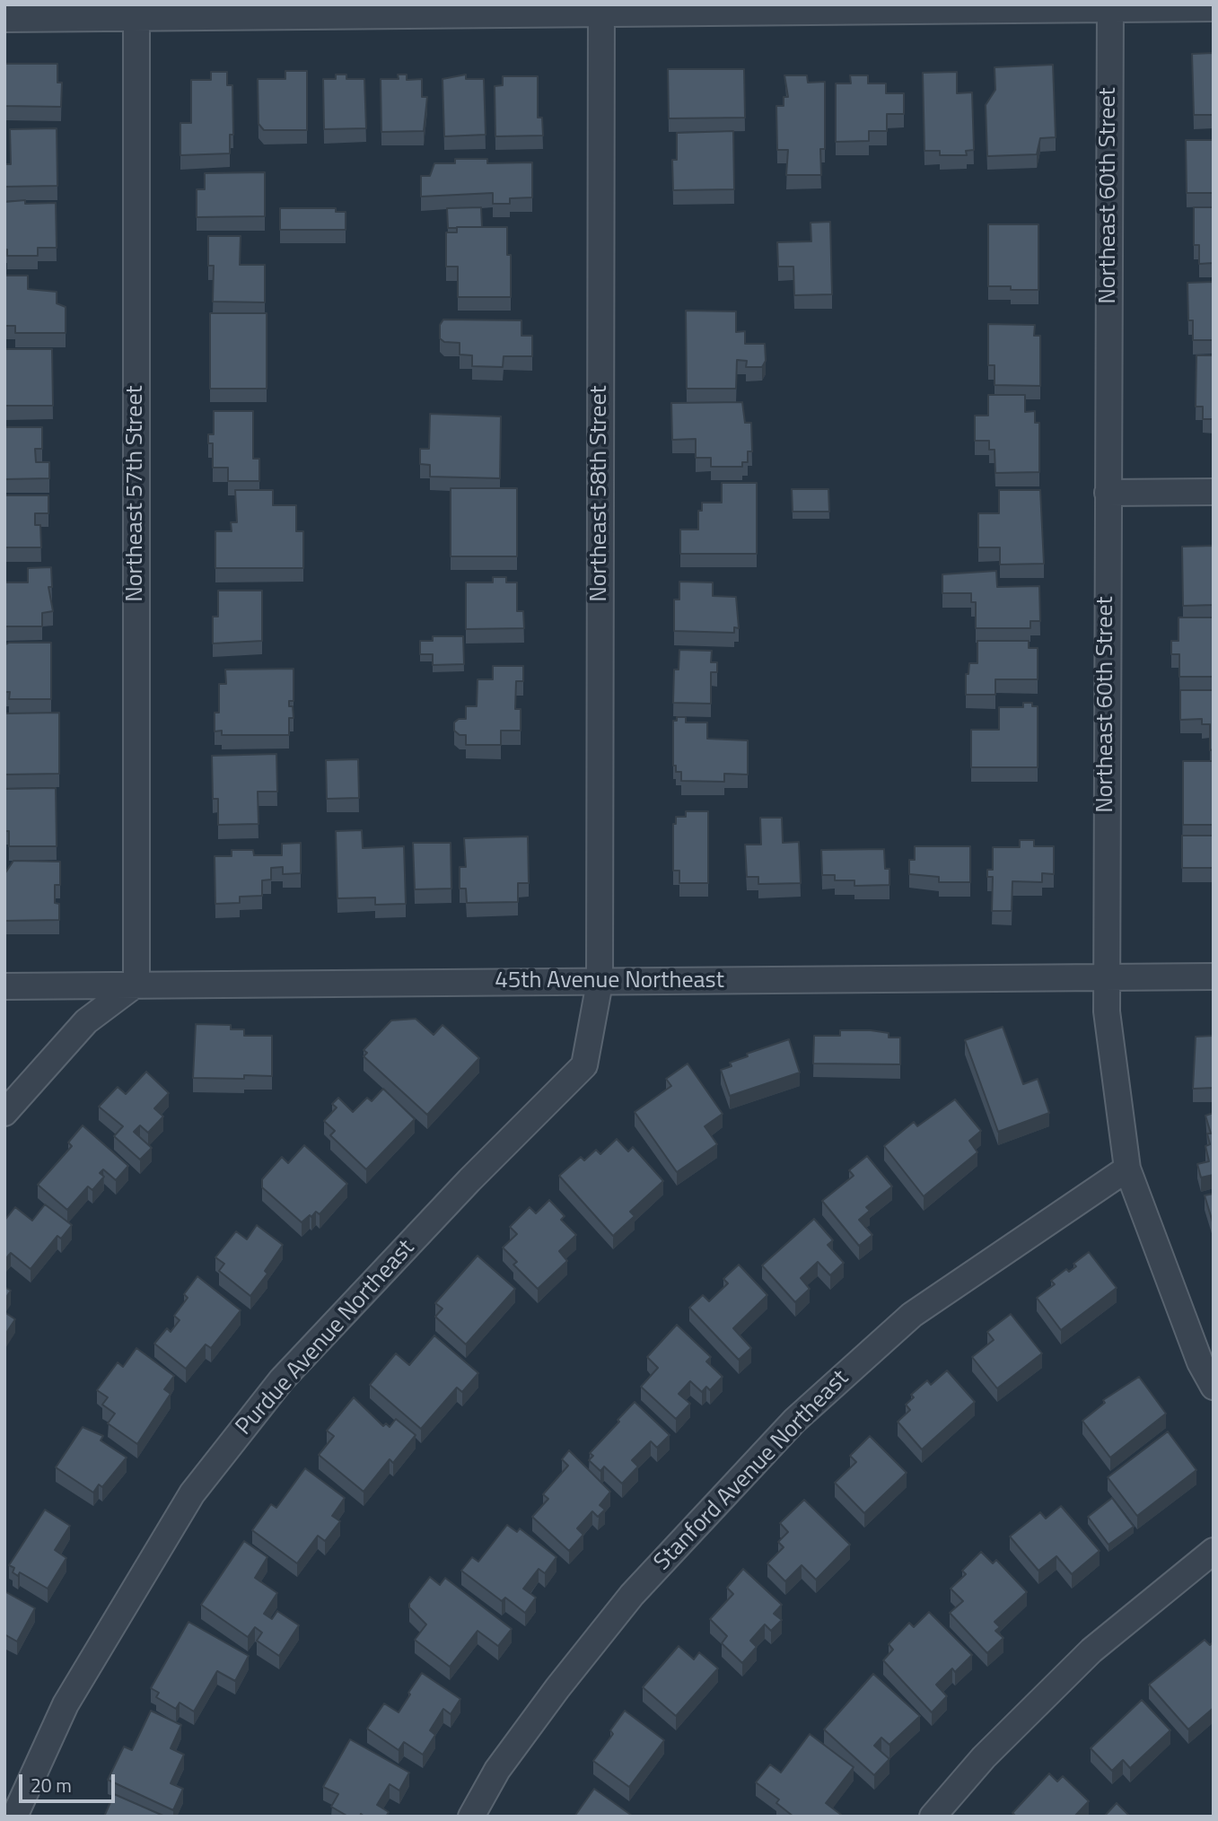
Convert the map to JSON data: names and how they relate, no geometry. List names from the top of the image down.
{
  "streets": {
    "street": [
      "Northeast 60th Street",
      "Northeast 57th Street",
      "Northeast 58th Street",
      "45th Avenue Northeast",
      "Purdue Avenue Northeast",
      "Stanford Avenue Northeast"
    ]
  },
  "crossings": [
    ["Northeast 60th Street", "45th Avenue Northeast"],
    ["Northeast 60th Street", "Stanford Avenue Northeast"],
    ["Northeast 57th Street", "45th Avenue Northeast"],
    ["Northeast 58th Street", "45th Avenue Northeast"],
    ["Northeast 58th Street", "Purdue Avenue Northeast"],
    ["45th Avenue Northeast", "Purdue Avenue Northeast"]
  ],
  "scale_bar": "20 m"
}
